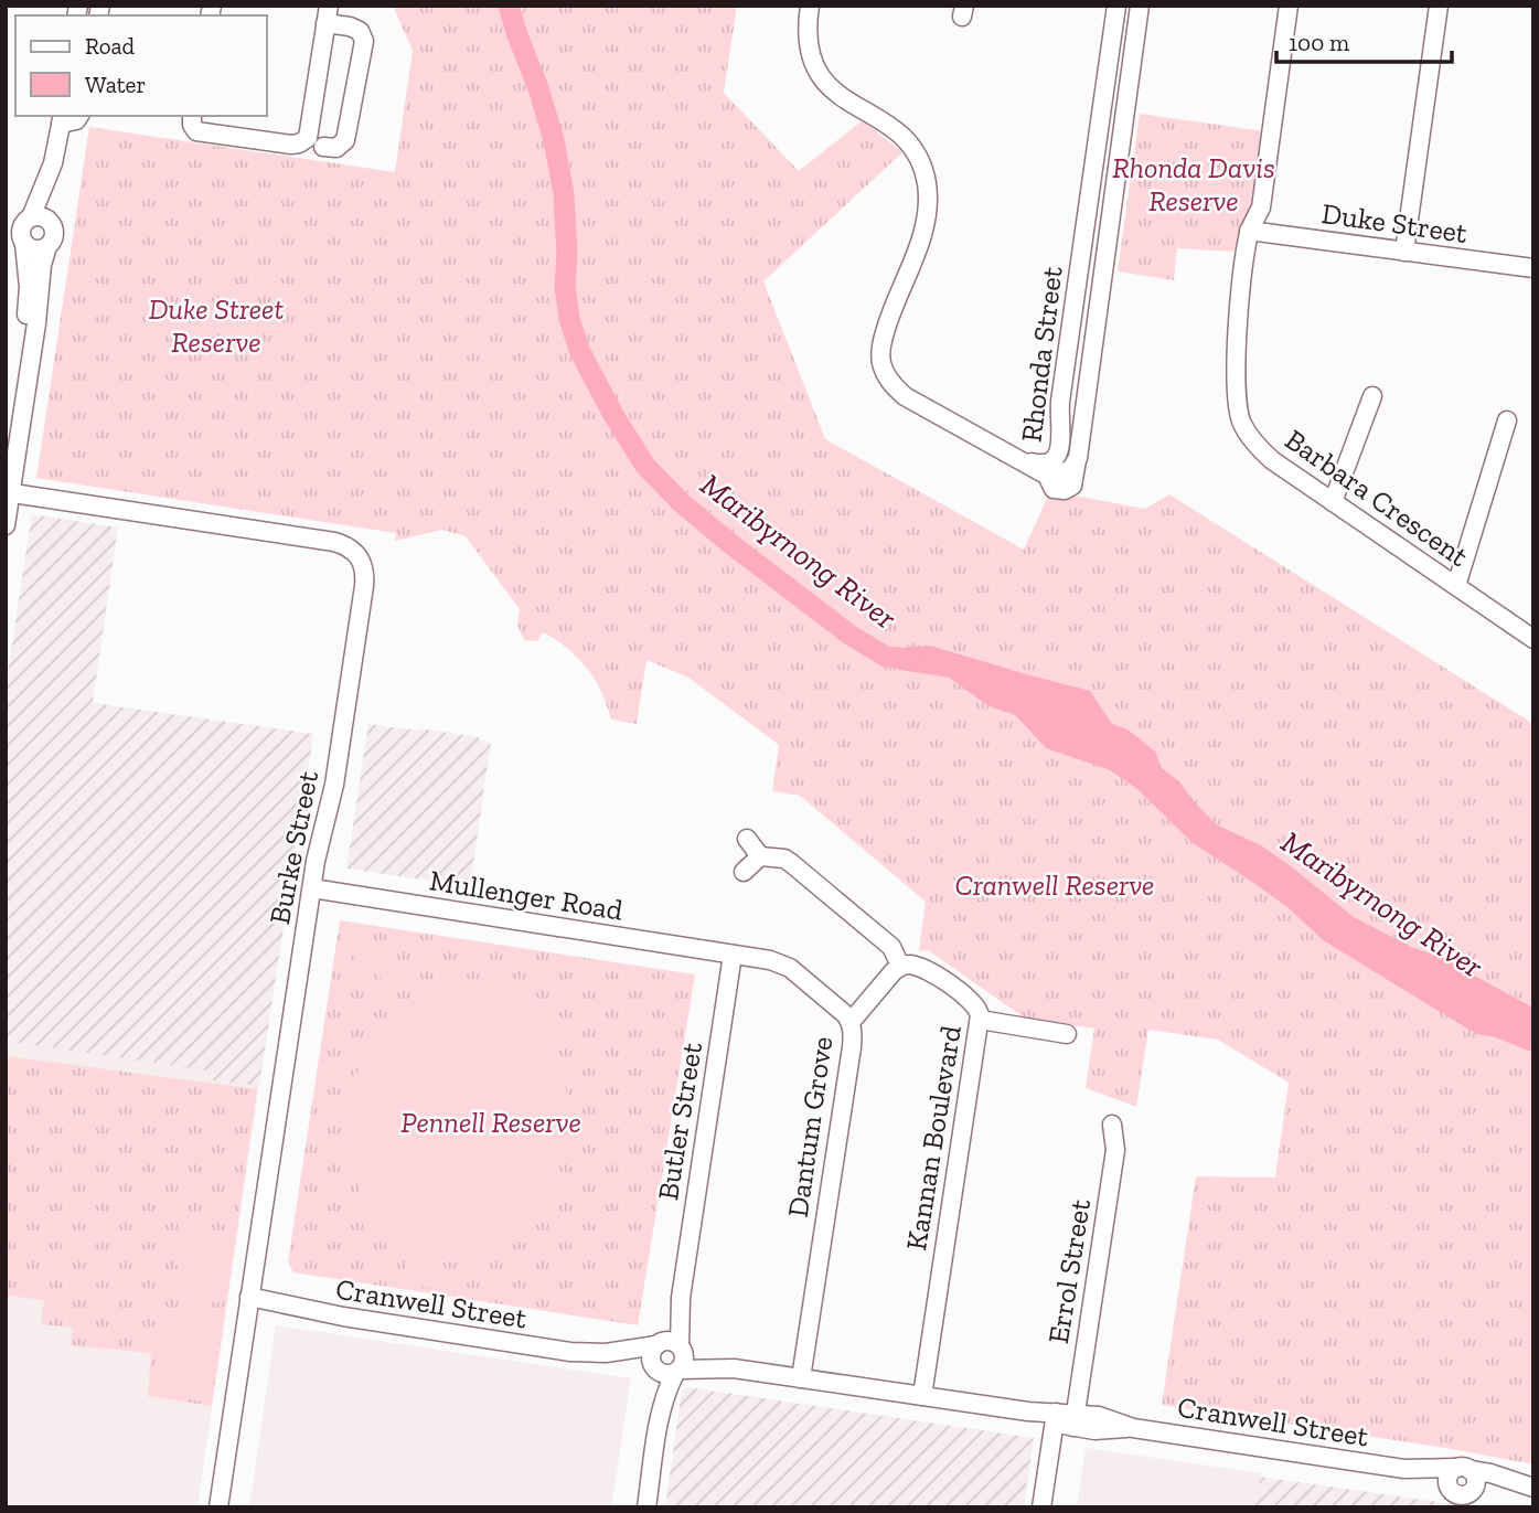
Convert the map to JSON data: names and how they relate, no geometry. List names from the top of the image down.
{
  "streets": {
    "street": [
      "Duke Street",
      "Rhonda Street",
      "Barbara Crescent",
      "Burke Street",
      "Mullenger Road",
      "Butler Street",
      "Dantum Grove",
      "Kannan Boulevard",
      "Errol Street",
      "Cranwell Street"
    ]
  },
  "crossings": [
    ["Duke Street", "Barbara Crescent"],
    ["Burke Street", "Mullenger Road"],
    ["Burke Street", "Cranwell Street"],
    ["Mullenger Road", "Butler Street"],
    ["Mullenger Road", "Dantum Grove"],
    ["Butler Street", "Dantum Grove"],
    ["Butler Street", "Cranwell Street"],
    ["Dantum Grove", "Cranwell Street"],
    ["Kannan Boulevard", "Cranwell Street"],
    ["Errol Street", "Cranwell Street"]
  ],
  "water": ["Maribyrnong River"],
  "parks": [
    "Rhonda Davis Reserve",
    "Duke Street Reserve",
    "Cranwell Reserve",
    "Pennell Reserve"
  ],
  "legend": ["Road", "Water"],
  "scale_bar": "100 m"
}
